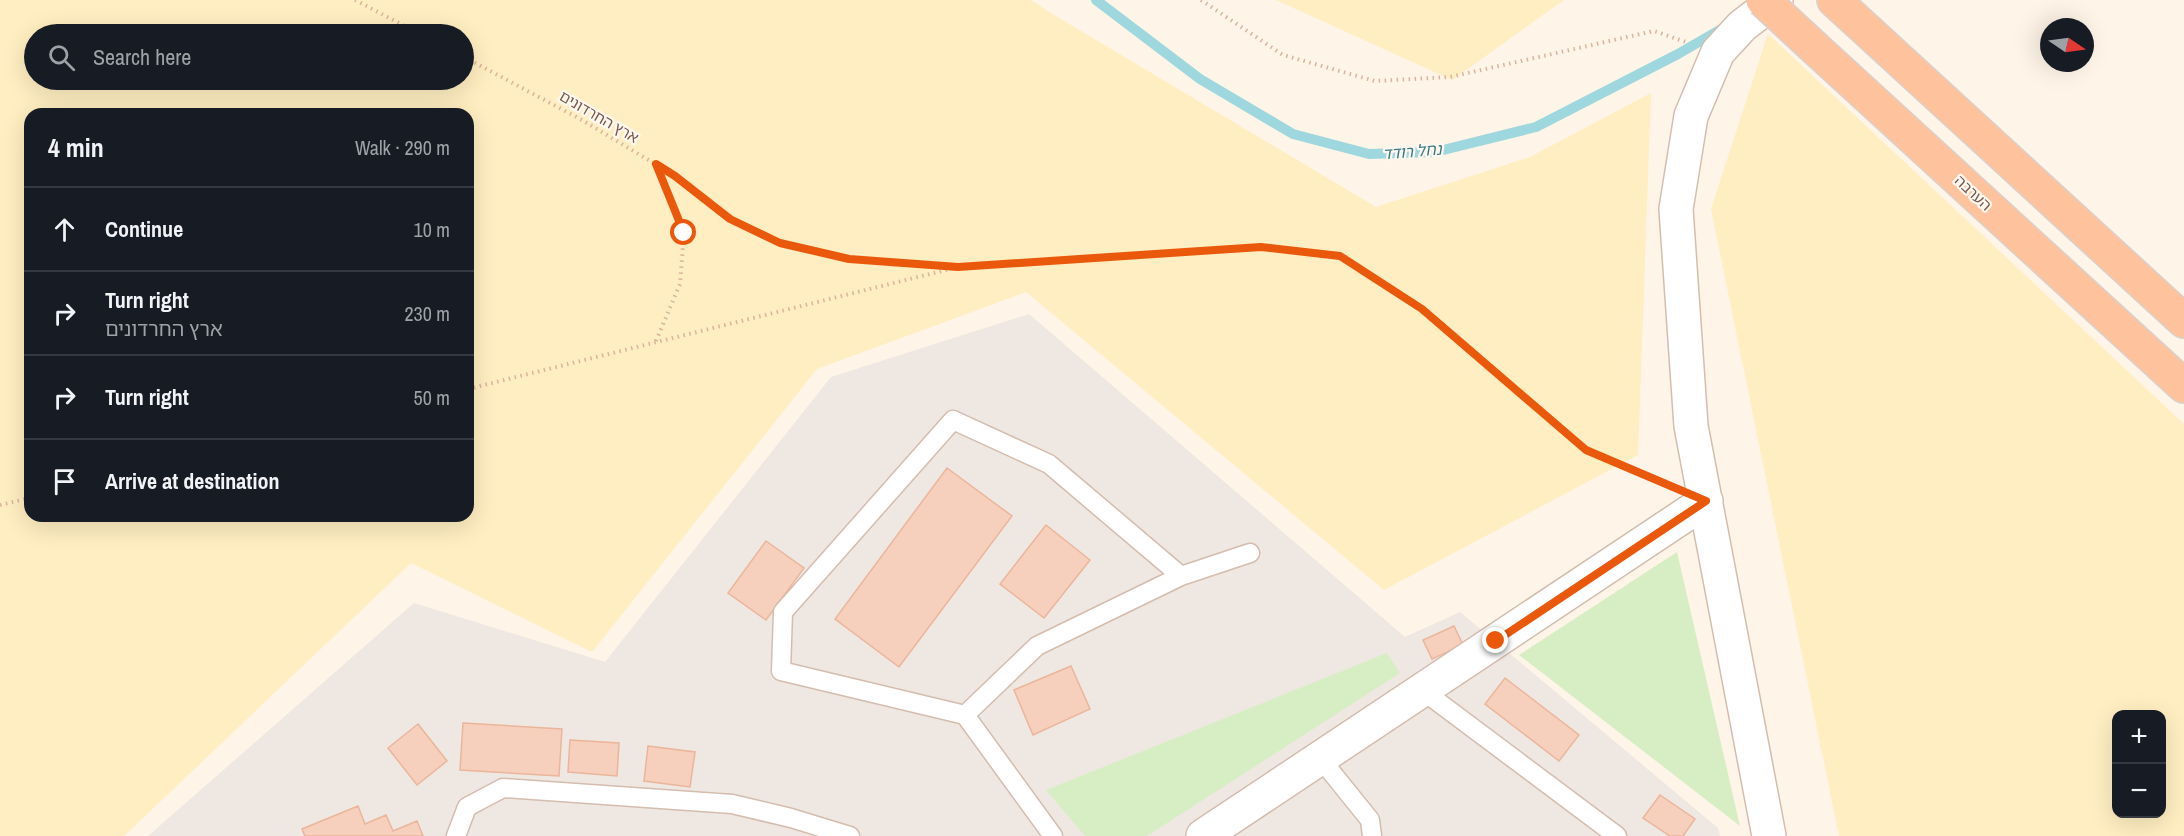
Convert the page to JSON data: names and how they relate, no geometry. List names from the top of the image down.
{
  "streets": {
    "highway": ["הערבה"],
    "path": ["ארץ החרדונים"]
  },
  "water": ["נחל רודד"],
  "north": "right",
  "page": {
    "search": "Search here",
    "heading": ["4 min", "Walk · 290 m"],
    "list": [
      ["Continue", "10 m"],
      ["Turn right", "ארץ החרדונים", "230 m"],
      ["Turn right", "50 m"],
      "Arrive at destination"
    ],
    "map_buttons": ["+", "−"]
  }
}
